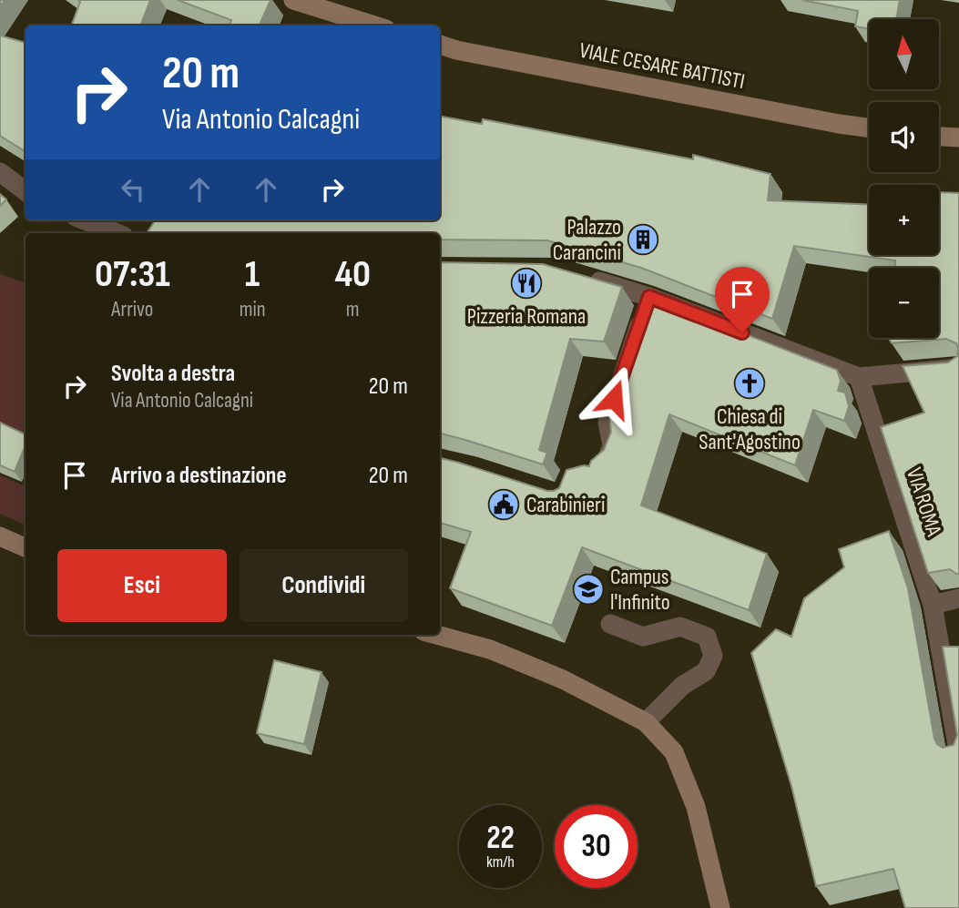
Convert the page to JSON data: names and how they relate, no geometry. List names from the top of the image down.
{
  "streets": {
    "street": ["VIALE CESARE BATTISTI", "VIA ROMA"]
  },
  "places": {
    "building": ["Palazzo Carancini"],
    "restaurant": ["Pizzeria Romana"],
    "church": ["Chiesa di Sant'Agostino"],
    "public building": ["Carabinieri"],
    "school or university": ["Campus l'Infinito"]
  },
  "north": "top",
  "page": {
    "map_buttons": ["+", "−"],
    "turn": ["20 m", "Via Antonio Calcagni"],
    "eta": [
      "07:31",
      "Arrivo",
      "1",
      "min",
      "40",
      "m"
    ],
    "list": [
      {
        "name": "Svolta a destra",
        "note": "Via Antonio Calcagni",
        "value": "20 m"
      },
      {
        "name": "Arrivo a destinazione",
        "value": "20 m"
      }
    ],
    "buttons": ["Esci", "Condividi"],
    "speed": "22 km/h",
    "limit": "30"
  }
}
